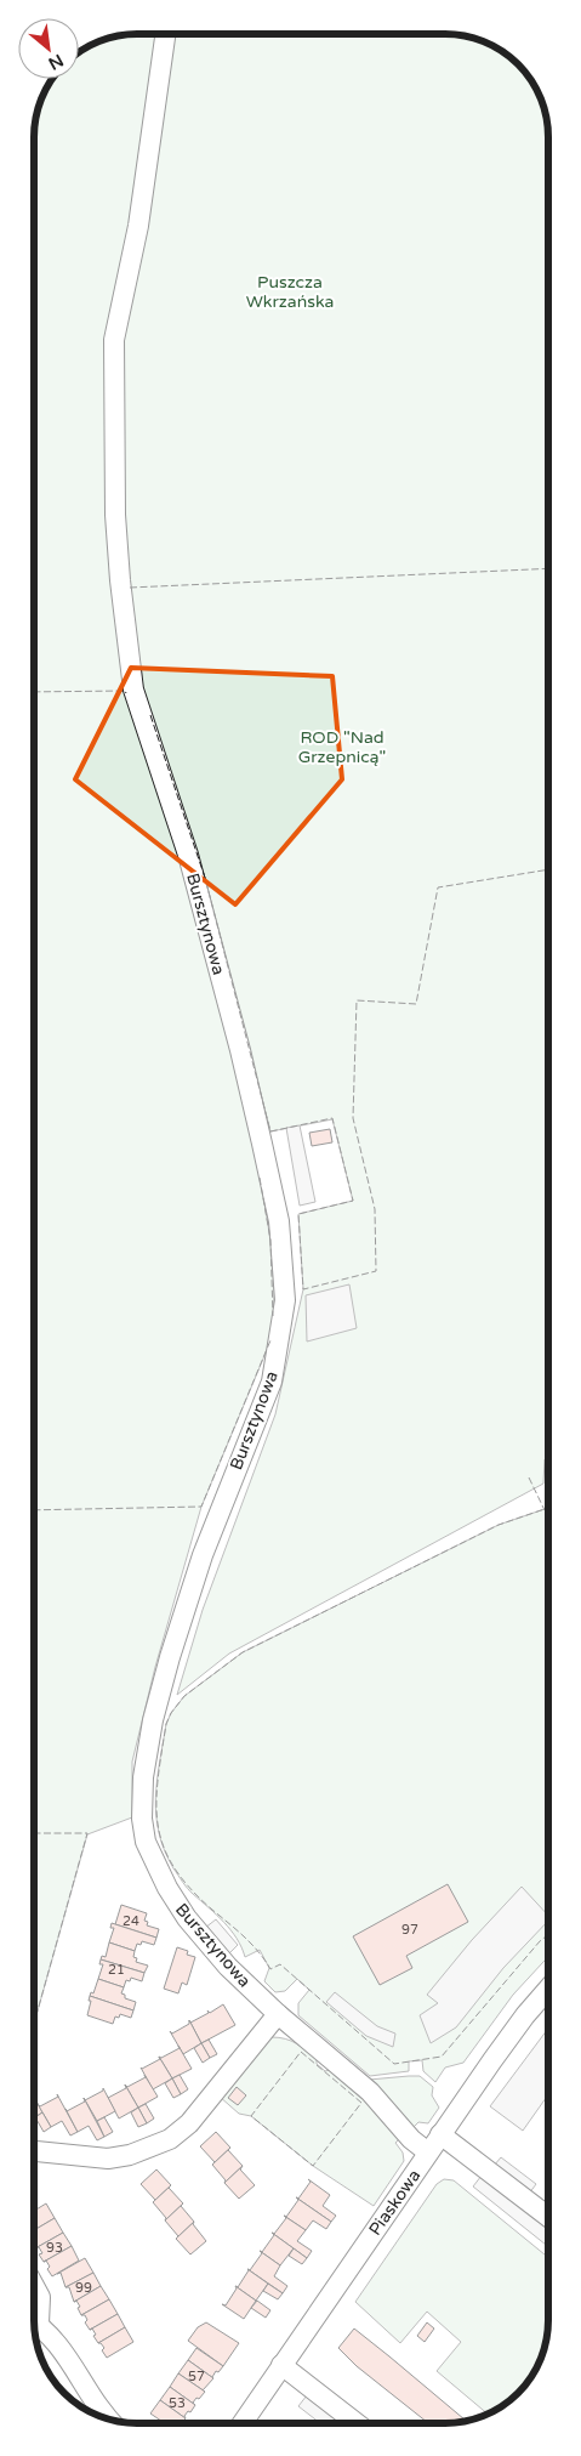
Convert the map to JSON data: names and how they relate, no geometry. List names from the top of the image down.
{
  "streets": {
    "street": ["Bursztynowa", "Piaskowa"]
  },
  "crossings": [
    ["Bursztynowa", "Piaskowa"]
  ],
  "parks": ["Puszcza Wkrzańska", "ROD \"Nad Grzepnicą\""],
  "house_numbers": [
    "24",
    "97",
    "21",
    "93",
    "99",
    "57",
    "53"
  ],
  "north": "bottom right"
}
